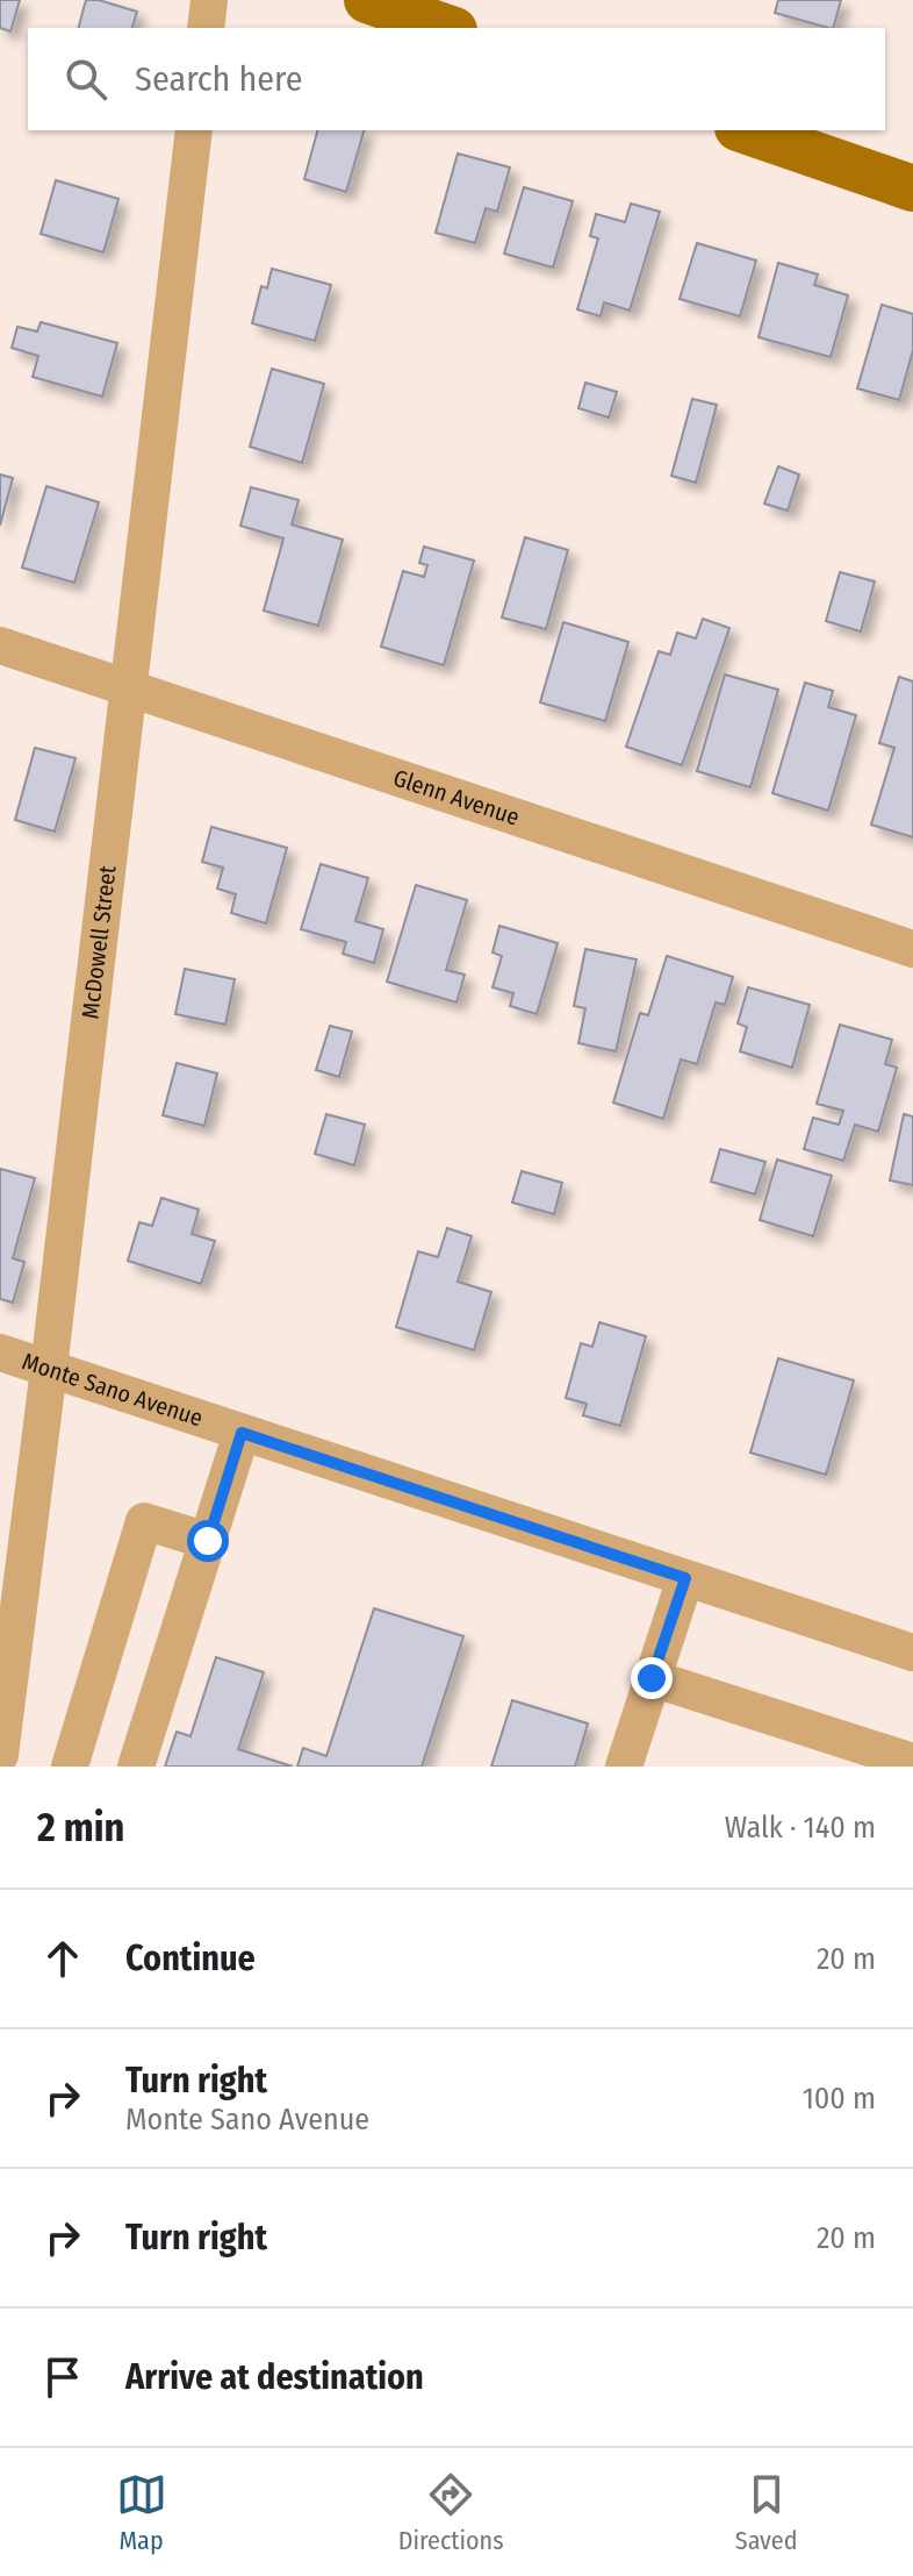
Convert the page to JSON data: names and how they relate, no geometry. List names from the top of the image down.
{
  "streets": {
    "street": ["Glenn Avenue", "McDowell Street", "Monte Sano Avenue"]
  },
  "crossings": [
    ["Glenn Avenue", "McDowell Street"],
    ["McDowell Street", "Monte Sano Avenue"]
  ],
  "page": {
    "search": "Search here",
    "heading": ["2 min", "Walk · 140 m"],
    "list": [
      ["Continue", "20 m"],
      ["Turn right", "Monte Sano Avenue", "100 m"],
      ["Turn right", "20 m"],
      "Arrive at destination"
    ],
    "nav": ["Map", "Directions", "Saved"]
  }
}
